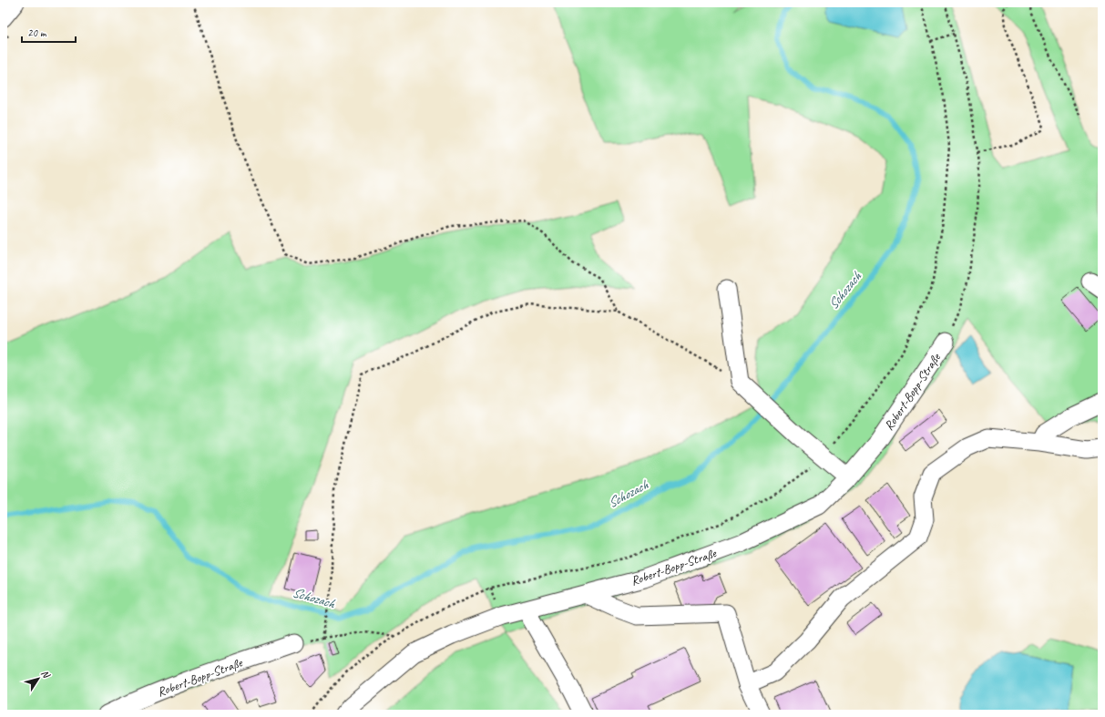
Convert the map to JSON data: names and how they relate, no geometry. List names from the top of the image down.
{
  "streets": {
    "street": ["Robert-Bopp-Straße"]
  },
  "water": ["Schozach"],
  "scale_bar": "20 m",
  "north": "top right"
}
